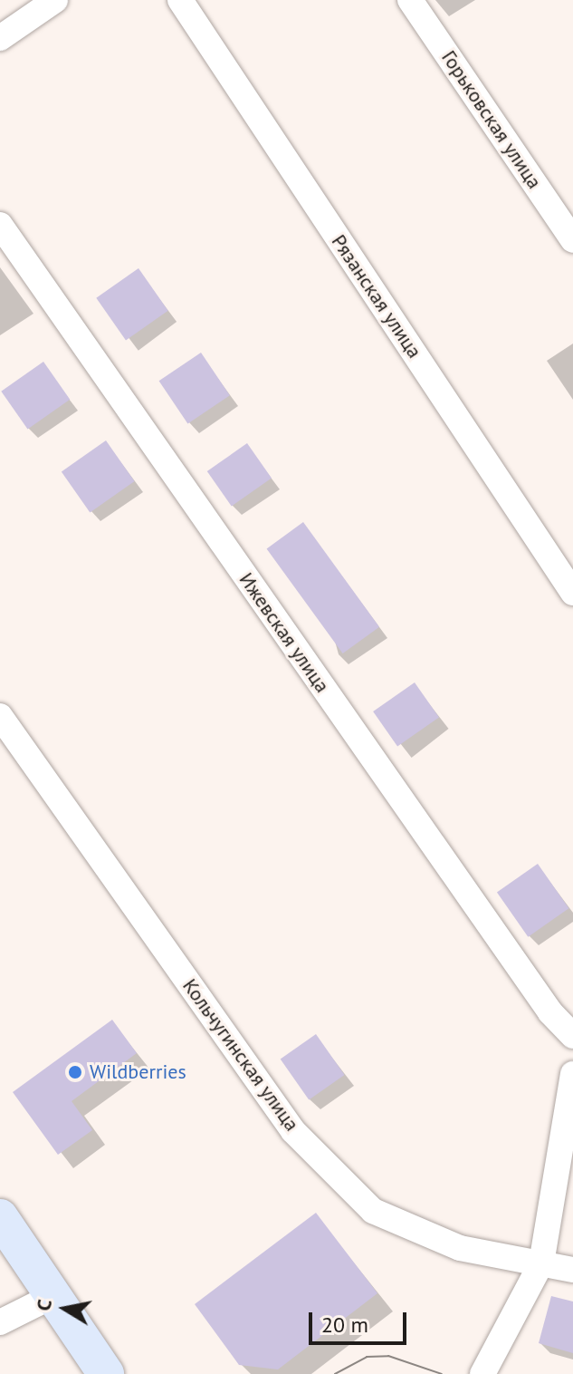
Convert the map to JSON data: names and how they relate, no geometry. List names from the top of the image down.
{
  "streets": {
    "street": [
      "Горьковская улица",
      "Рязанская улица",
      "Ижевская улица",
      "Кольчугинская улица"
    ]
  },
  "places": ["Wildberries"],
  "scale_bar": "20 m",
  "north": "left"
}
